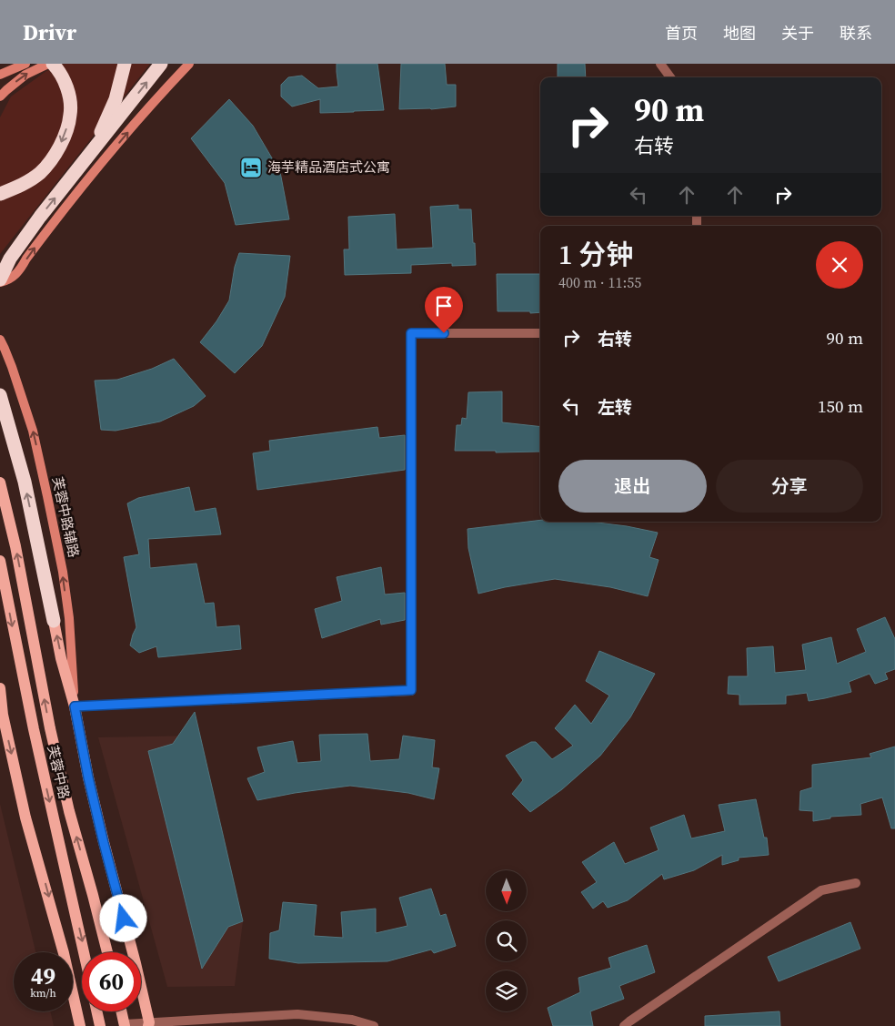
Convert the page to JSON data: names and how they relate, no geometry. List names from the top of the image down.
{
  "streets": {
    "main road": ["芙蓉中路"],
    "street": ["芙蓉中路辅路"]
  },
  "one_way": ["芙蓉中路辅路"],
  "places": {
    "hotel": ["海芋精品酒店式公寓"]
  },
  "north": "bottom",
  "page": {
    "header": "Drivr",
    "nav": [
      "首页",
      "地图",
      "关于",
      "联系"
    ],
    "turn": ["90 m", "右转"],
    "heading": ["1 分钟", "400 m · 11:55"],
    "list": [
      {
        "name": "右转",
        "value": "90 m"
      },
      {
        "name": "左转",
        "value": "150 m"
      }
    ],
    "buttons": ["退出", "分享"],
    "speed": "49 km/h",
    "limit": "60"
  }
}
